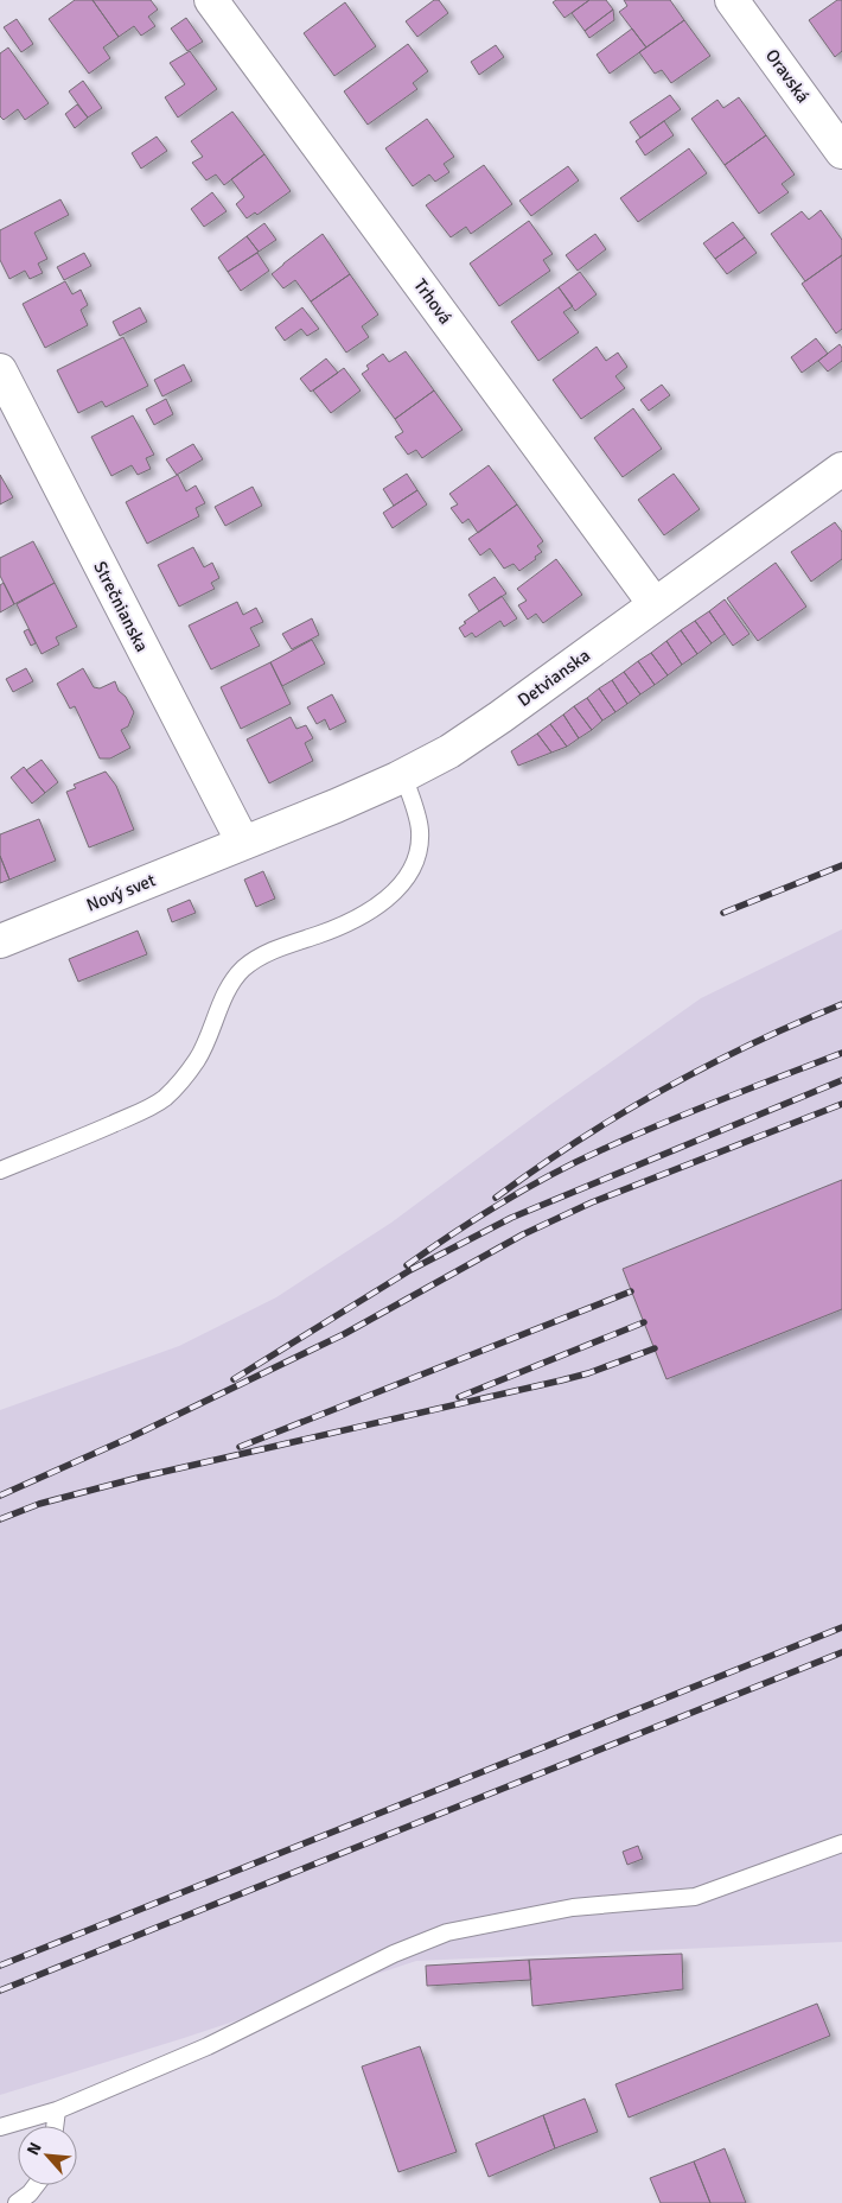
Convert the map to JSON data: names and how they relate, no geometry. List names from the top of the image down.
{
  "streets": {
    "street": [
      "Oravská",
      "Trhová",
      "Strečnianska",
      "Detvianska",
      "Nový svet"
    ]
  },
  "crossings": [
    ["Trhová", "Detvianska"],
    ["Strečnianska", "Detvianska"],
    ["Strečnianska", "Nový svet"],
    ["Detvianska", "Nový svet"]
  ],
  "north": "top left"
}
